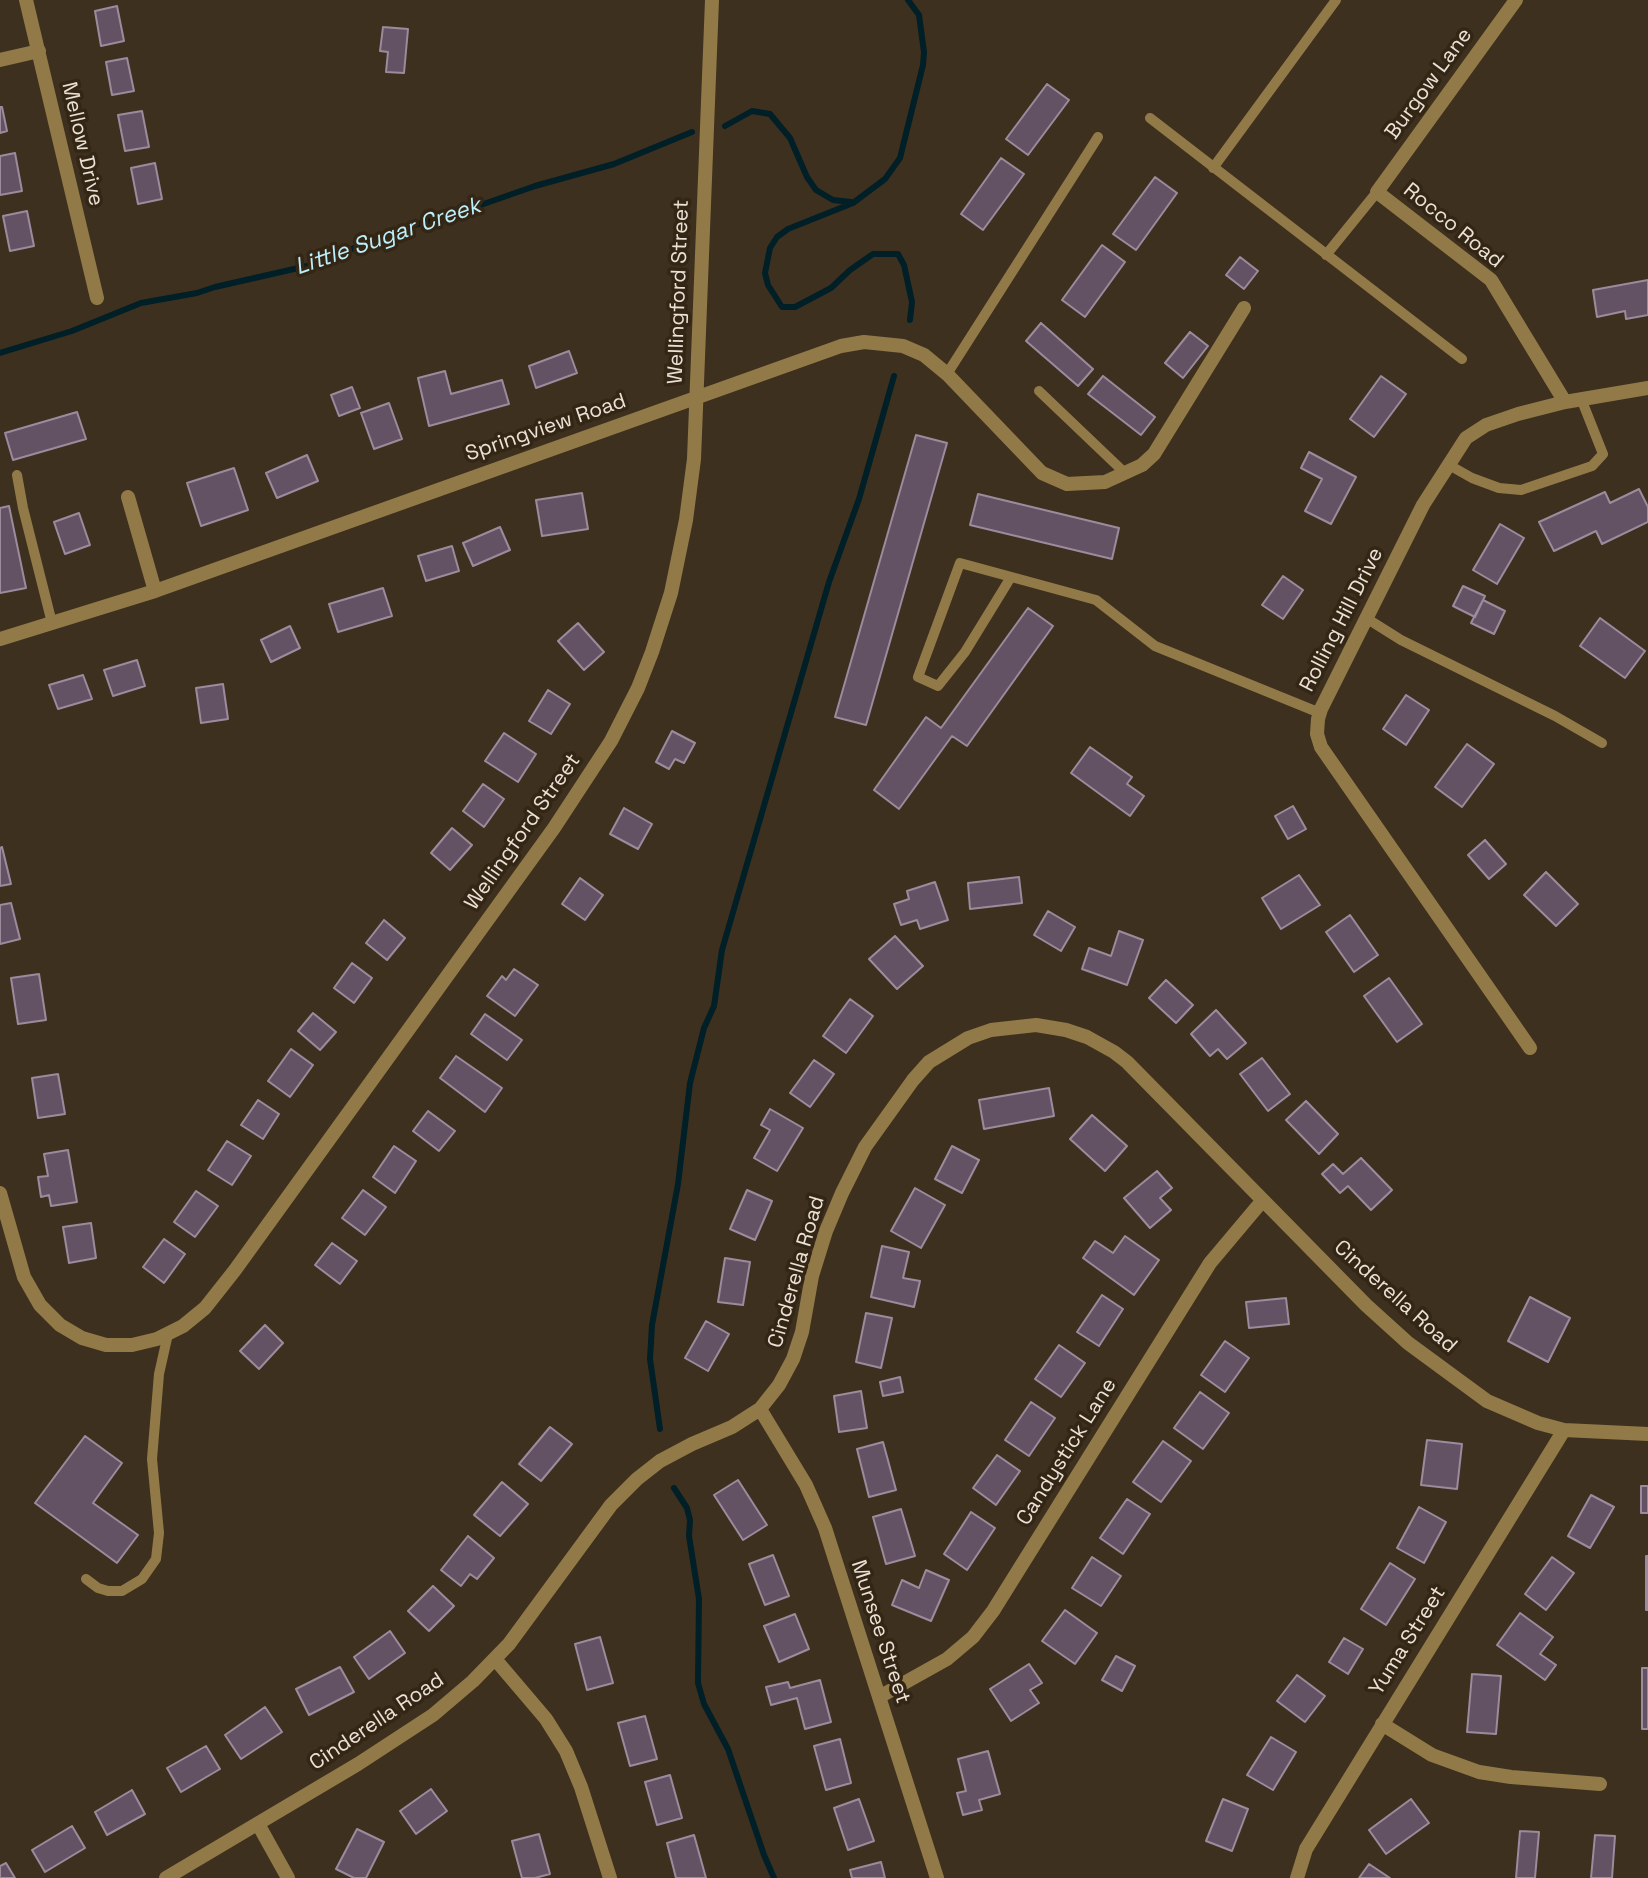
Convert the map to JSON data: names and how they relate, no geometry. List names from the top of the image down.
{
  "streets": {
    "street": [
      "Burgow Lane",
      "Mellow Drive",
      "Rocco Road",
      "Wellingford Street",
      "Springview Road",
      "Rolling Hill Drive",
      "Cinderella Road",
      "Candystick Lane",
      "Munsee Street",
      "Yuma Street"
    ]
  },
  "crossings": [
    ["Burgow Lane", "Rocco Road"],
    ["Rocco Road", "Rolling Hill Drive"],
    ["Wellingford Street", "Springview Road"],
    ["Cinderella Road", "Candystick Lane"],
    ["Cinderella Road", "Munsee Street"],
    ["Cinderella Road", "Yuma Street"],
    ["Candystick Lane", "Munsee Street"]
  ],
  "water": ["Little Sugar Creek"]
}
